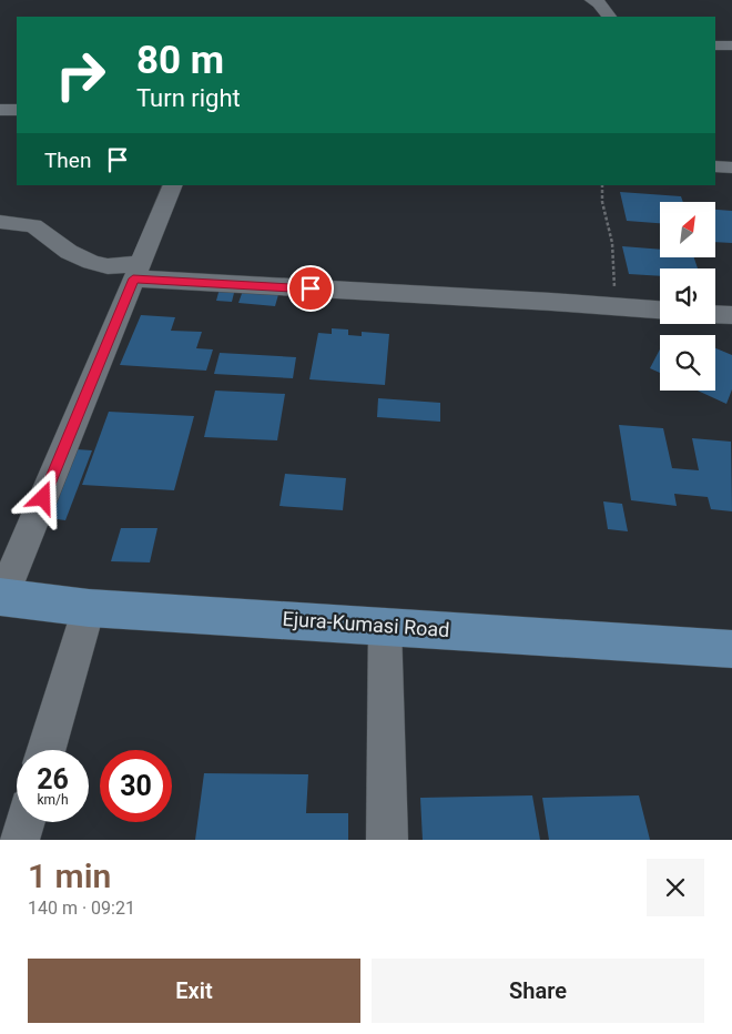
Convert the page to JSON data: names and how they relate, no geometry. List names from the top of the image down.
{
  "streets": {
    "main road": ["Ejura-Kumasi Road"]
  },
  "north": "top right",
  "page": {
    "turn": ["80 m", "Turn right"],
    "then": "Then",
    "speed": "26 km/h",
    "limit": "30",
    "heading": ["1 min", "140 m · 09:21"],
    "buttons": ["Exit", "Share"]
  }
}
